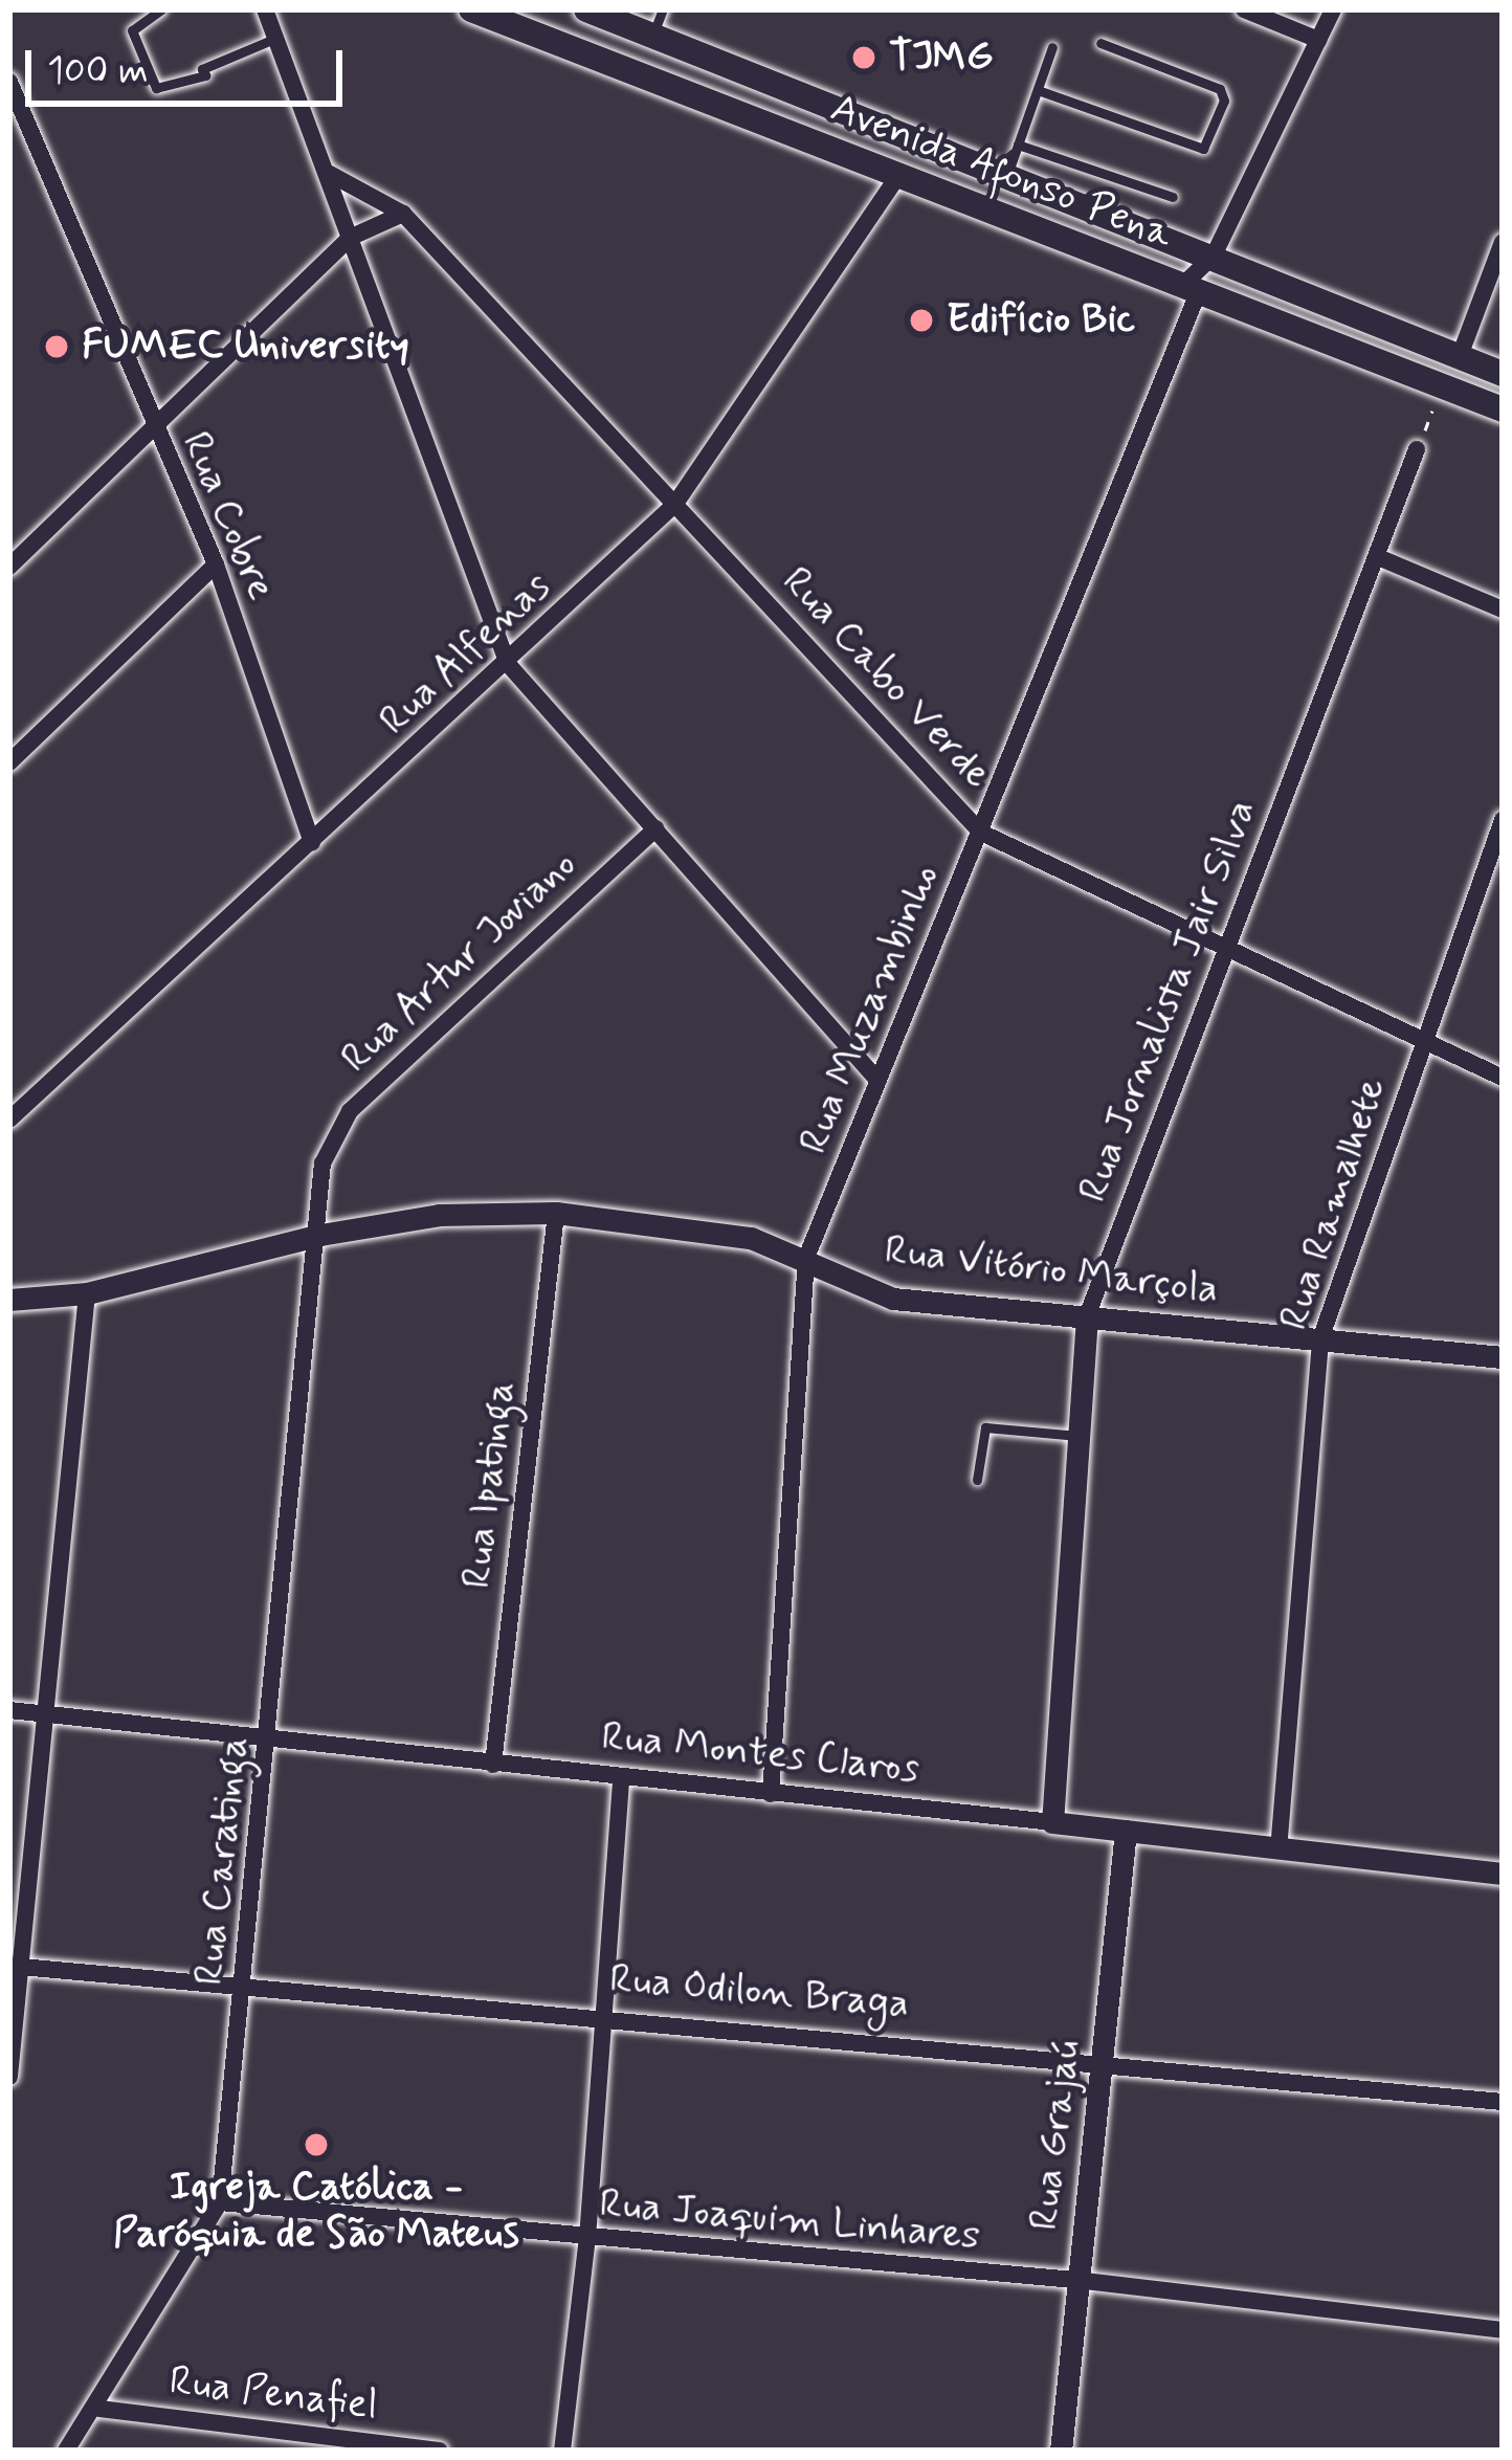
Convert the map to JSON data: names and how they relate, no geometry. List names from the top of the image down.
{
  "streets": {
    "main road": ["Avenida Afonso Pena"],
    "street": [
      "Rua Cobre",
      "Rua Alfenas",
      "Rua Cabo Verde",
      "Rua Artur Joviano",
      "Rua Jornalista Jair Silva",
      "Rua Muzambinho",
      "Rua Ramalhete",
      "Rua Vitório Marçola",
      "Rua Ipatinga",
      "Rua Montes Claros",
      "Rua Caratinga",
      "Rua Odilon Braga",
      "Rua Grajaú",
      "Rua Joaquim Linhares",
      "Rua Penafiel"
    ]
  },
  "crossings": [
    ["Avenida Afonso Pena", "Rua Alfenas"],
    ["Avenida Afonso Pena", "Rua Muzambinho"],
    ["Rua Cobre", "Rua Alfenas"],
    ["Rua Alfenas", "Rua Cabo Verde"],
    ["Rua Cabo Verde", "Rua Jornalista Jair Silva"],
    ["Rua Cabo Verde", "Rua Muzambinho"],
    ["Rua Cabo Verde", "Rua Ramalhete"],
    ["Rua Artur Joviano", "Rua Vitório Marçola"],
    ["Rua Artur Joviano", "Rua Caratinga"],
    ["Rua Jornalista Jair Silva", "Rua Vitório Marçola"],
    ["Rua Jornalista Jair Silva", "Rua Montes Claros"],
    ["Rua Muzambinho", "Rua Vitório Marçola"],
    ["Rua Muzambinho", "Rua Montes Claros"],
    ["Rua Ramalhete", "Rua Vitório Marçola"],
    ["Rua Ramalhete", "Rua Montes Claros"],
    ["Rua Vitório Marçola", "Rua Ipatinga"],
    ["Rua Vitório Marçola", "Rua Caratinga"],
    ["Rua Ipatinga", "Rua Montes Claros"],
    ["Rua Montes Claros", "Rua Caratinga"],
    ["Rua Montes Claros", "Rua Grajaú"],
    ["Rua Caratinga", "Rua Odilon Braga"],
    ["Rua Caratinga", "Rua Joaquim Linhares"],
    ["Rua Caratinga", "Rua Penafiel"],
    ["Rua Odilon Braga", "Rua Grajaú"],
    ["Rua Grajaú", "Rua Joaquim Linhares"]
  ],
  "places": [
    "TJMG",
    "Edifício Bic",
    "FUMEC University",
    "Igreja Católica - Paróquia de São Mateus"
  ],
  "scale_bar": "100 m"
}
